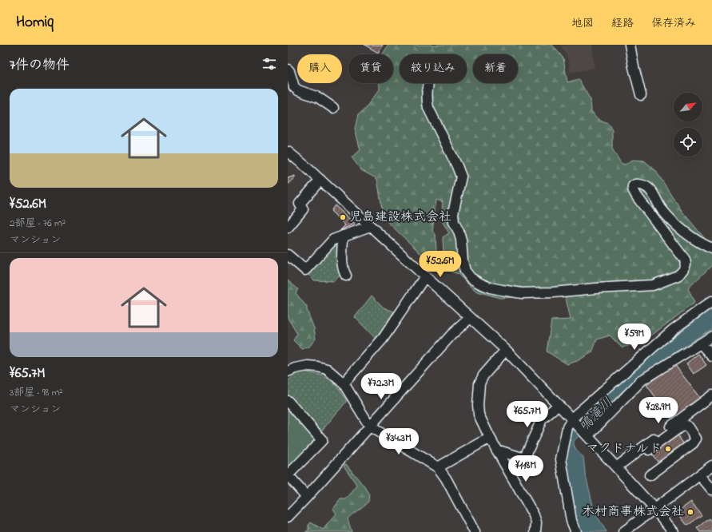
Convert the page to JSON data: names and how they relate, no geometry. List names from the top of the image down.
{
  "water": ["鳴滝川"],
  "places": ["児島建設株式会社", "マクドナルド", "木村商事株式会社"],
  "north": "top right",
  "page": {
    "header": "Homiq",
    "nav": ["地図", "経路", "保存済み"],
    "heading": "7件の物件",
    "chip": [
      "購入",
      "賃貸",
      "絞り込み",
      "新着"
    ],
    "list": [
      {
        "name": "¥52.6M",
        "note": "2部屋 · 76 m² · マンション"
      },
      {
        "name": "¥65.7M",
        "note": "3部屋 · 98 m² · マンション"
      }
    ],
    "price": [
      "¥52.6M",
      "¥59M",
      "¥72.3M",
      "¥28.9M",
      "¥65.7M",
      "¥34.3M",
      "¥118M"
    ]
  }
}
